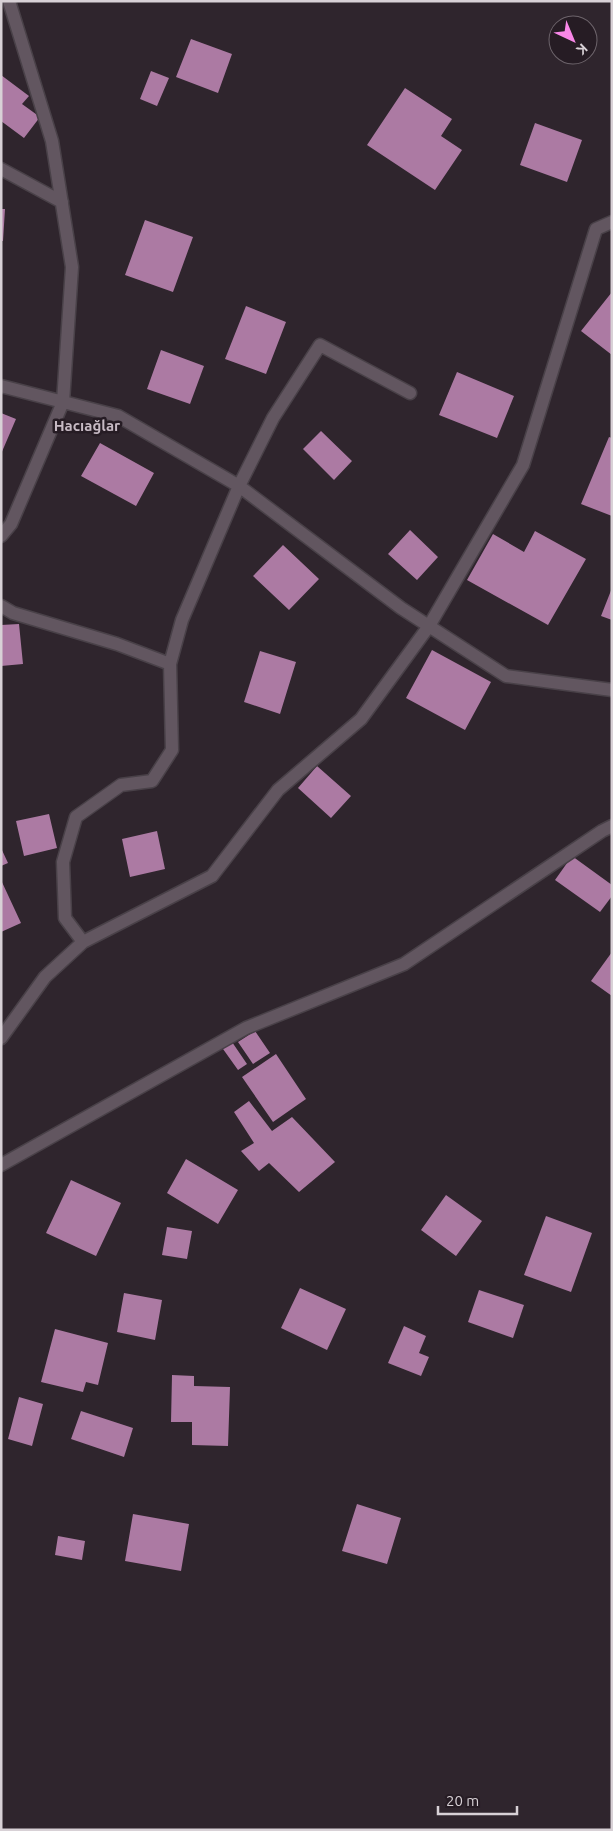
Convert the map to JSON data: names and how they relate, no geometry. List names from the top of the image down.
{
  "districts": ["Hacıağlar"],
  "scale_bar": "20 m",
  "north": "bottom right"
}
